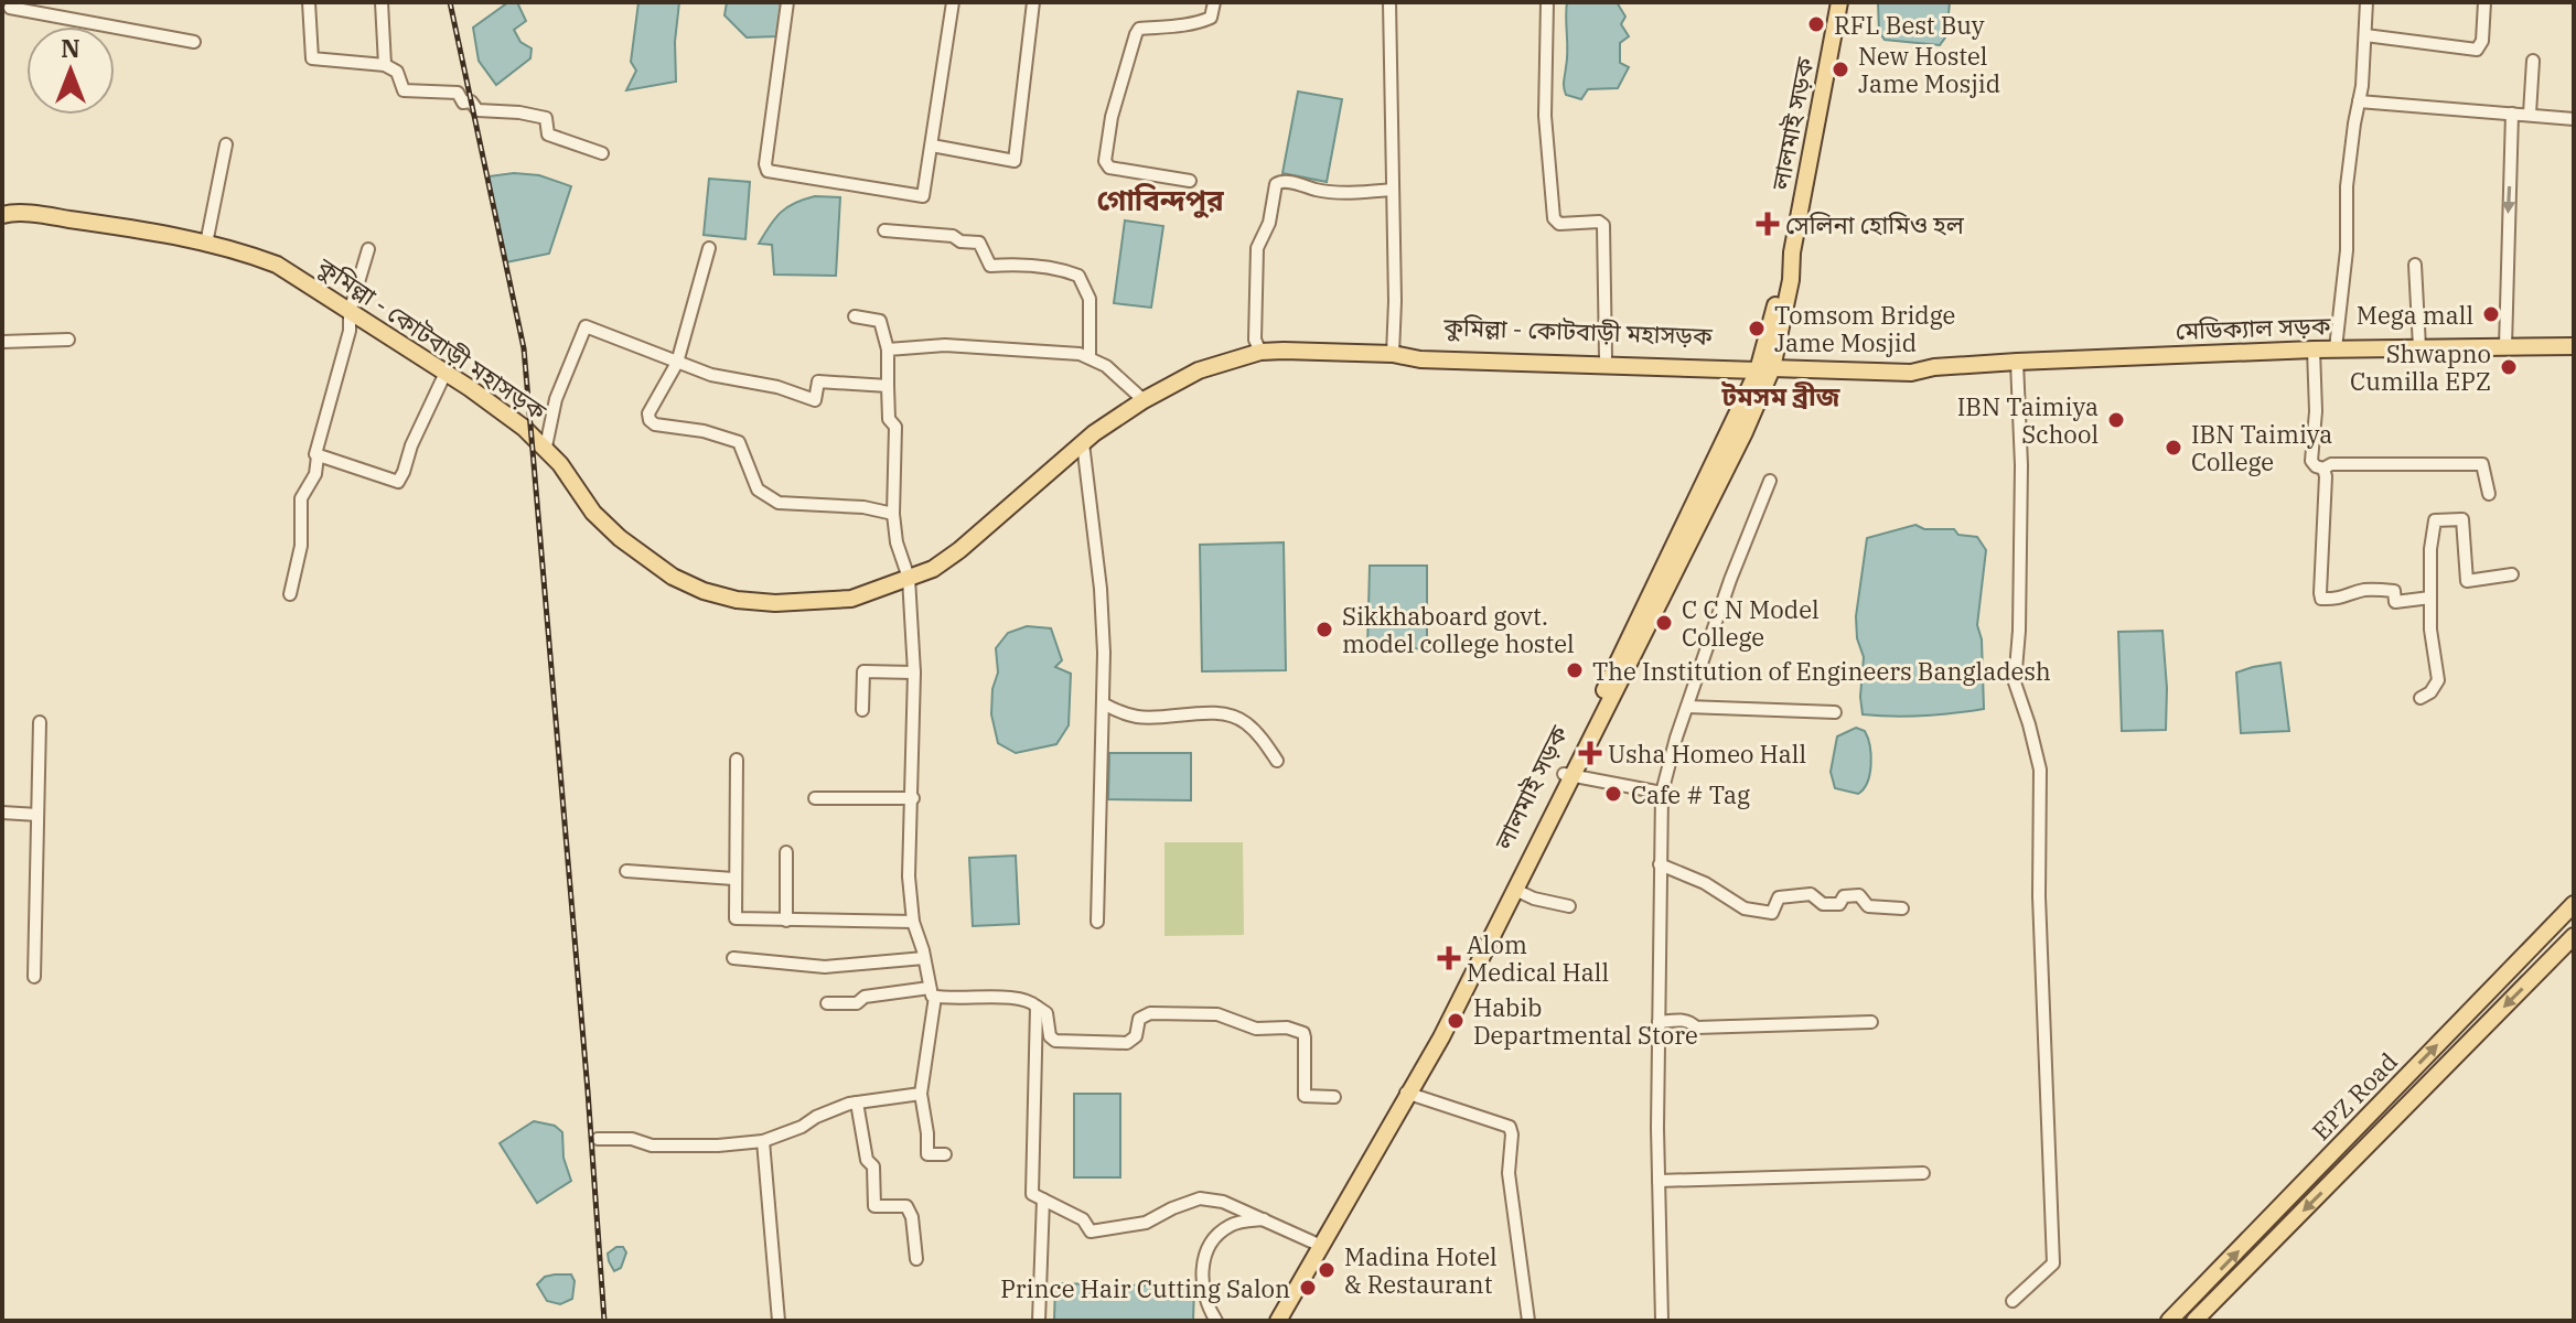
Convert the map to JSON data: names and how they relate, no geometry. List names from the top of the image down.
{
  "streets": {
    "main road": [
      "লালমাই সড়ক",
      "মেডিক্যাল সড়ক",
      "কুমিল্লা - কোটবাড়ী মহাসড়ক",
      "EPZ Road"
    ]
  },
  "crossings": [
    ["লালমাই সড়ক", "মেডিক্যাল সড়ক"],
    ["লালমাই সড়ক", "কুমিল্লা - কোটবাড়ী মহাসড়ক"],
    ["মেডিক্যাল সড়ক", "কুমিল্লা - কোটবাড়ী মহাসড়ক"]
  ],
  "districts": ["গোবিন্দপুর", "টমসম ব্রীজ"],
  "places": {
    "other": [
      "RFL Best Buy",
      "New Hostel Jame Mosjid",
      "Mega mall",
      "Tomsom Bridge Jame Mosjid",
      "Shwapno Cumilla EPZ",
      "IBN Taimiya School",
      "IBN Taimiya College",
      "C C N Model College",
      "Sikkhaboard govt. model college hostel",
      "The Institution of Engineers Bangladesh",
      "Cafe # Tag",
      "Habib Departmental Store",
      "Madina Hotel & Restaurant",
      "Prince Hair Cutting Salon"
    ],
    "health": ["সেলিনা হোমিও হল", "Usha Homeo Hall", "Alom Medical Hall"]
  },
  "north": "top"
}
